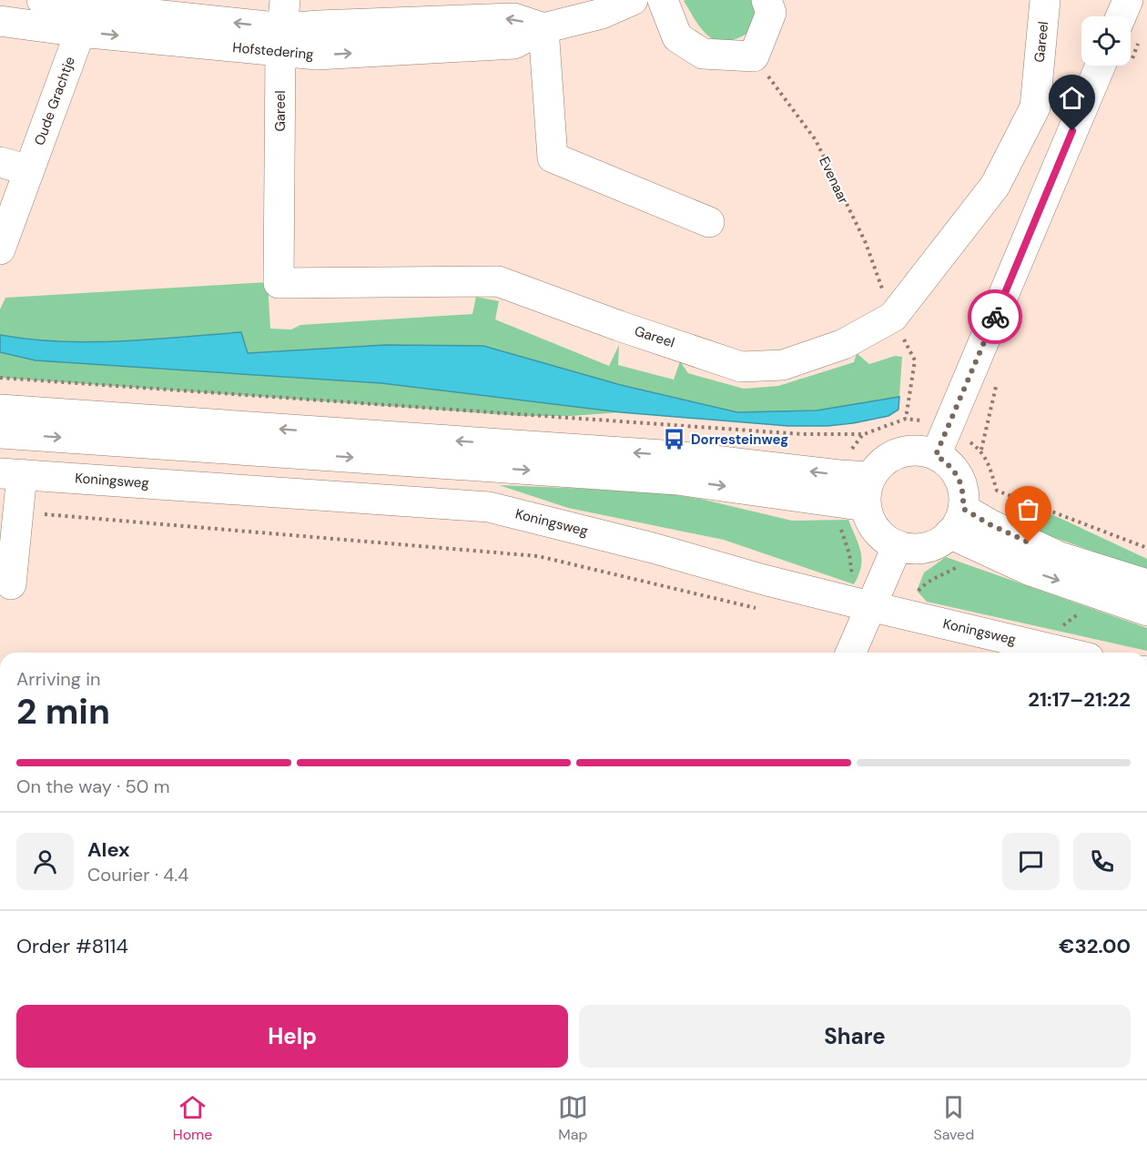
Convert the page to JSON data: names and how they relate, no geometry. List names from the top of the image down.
{
  "streets": {
    "street": [
      "Gareel",
      "Hofstedering",
      "Oude Grachtje",
      "Koningsweg"
    ],
    "path": ["Evenaar"]
  },
  "crossings": [
    ["Gareel", "Hofstedering"],
    ["Gareel", "Evenaar"],
    ["Hofstedering", "Oude Grachtje"]
  ],
  "places": {
    "bus stop": ["Dorresteinweg"]
  },
  "page": {
    "heading": ["2 min", "Arriving in", "21:17–21:22"],
    "panel": [
      "Alex",
      "Courier · 4.4",
      "Order #8114",
      "€32.00"
    ],
    "bar": "On the way · 50 m",
    "buttons": ["Help", "Share"],
    "tabs": ["Home", "Map", "Saved"]
  }
}
